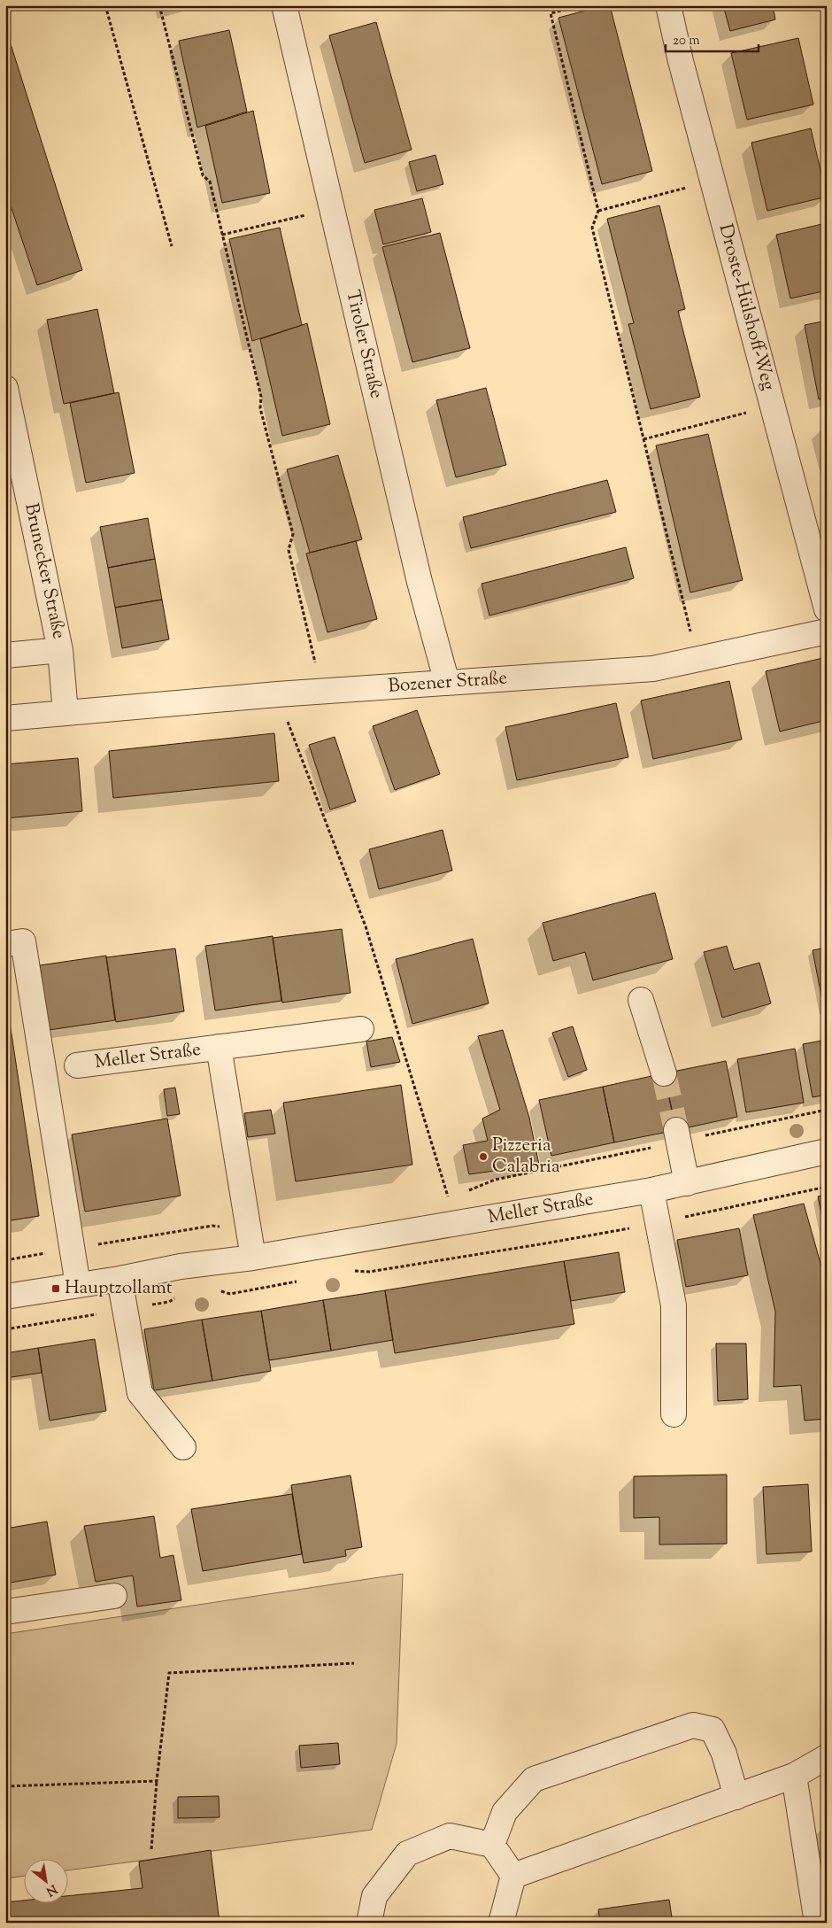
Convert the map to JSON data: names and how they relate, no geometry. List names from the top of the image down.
{
  "streets": {
    "street": [
      "Droste-Hülshoff-Weg",
      "Tiroler Straße",
      "Brunecker Straße",
      "Bozener Straße",
      "Meller Straße"
    ]
  },
  "crossings": [
    ["Tiroler Straße", "Bozener Straße"]
  ],
  "places": {
    "other": ["Pizzeria Calabria"],
    "transit": ["Hauptzollamt"]
  },
  "scale_bar": "20 m",
  "north": "bottom right"
}
